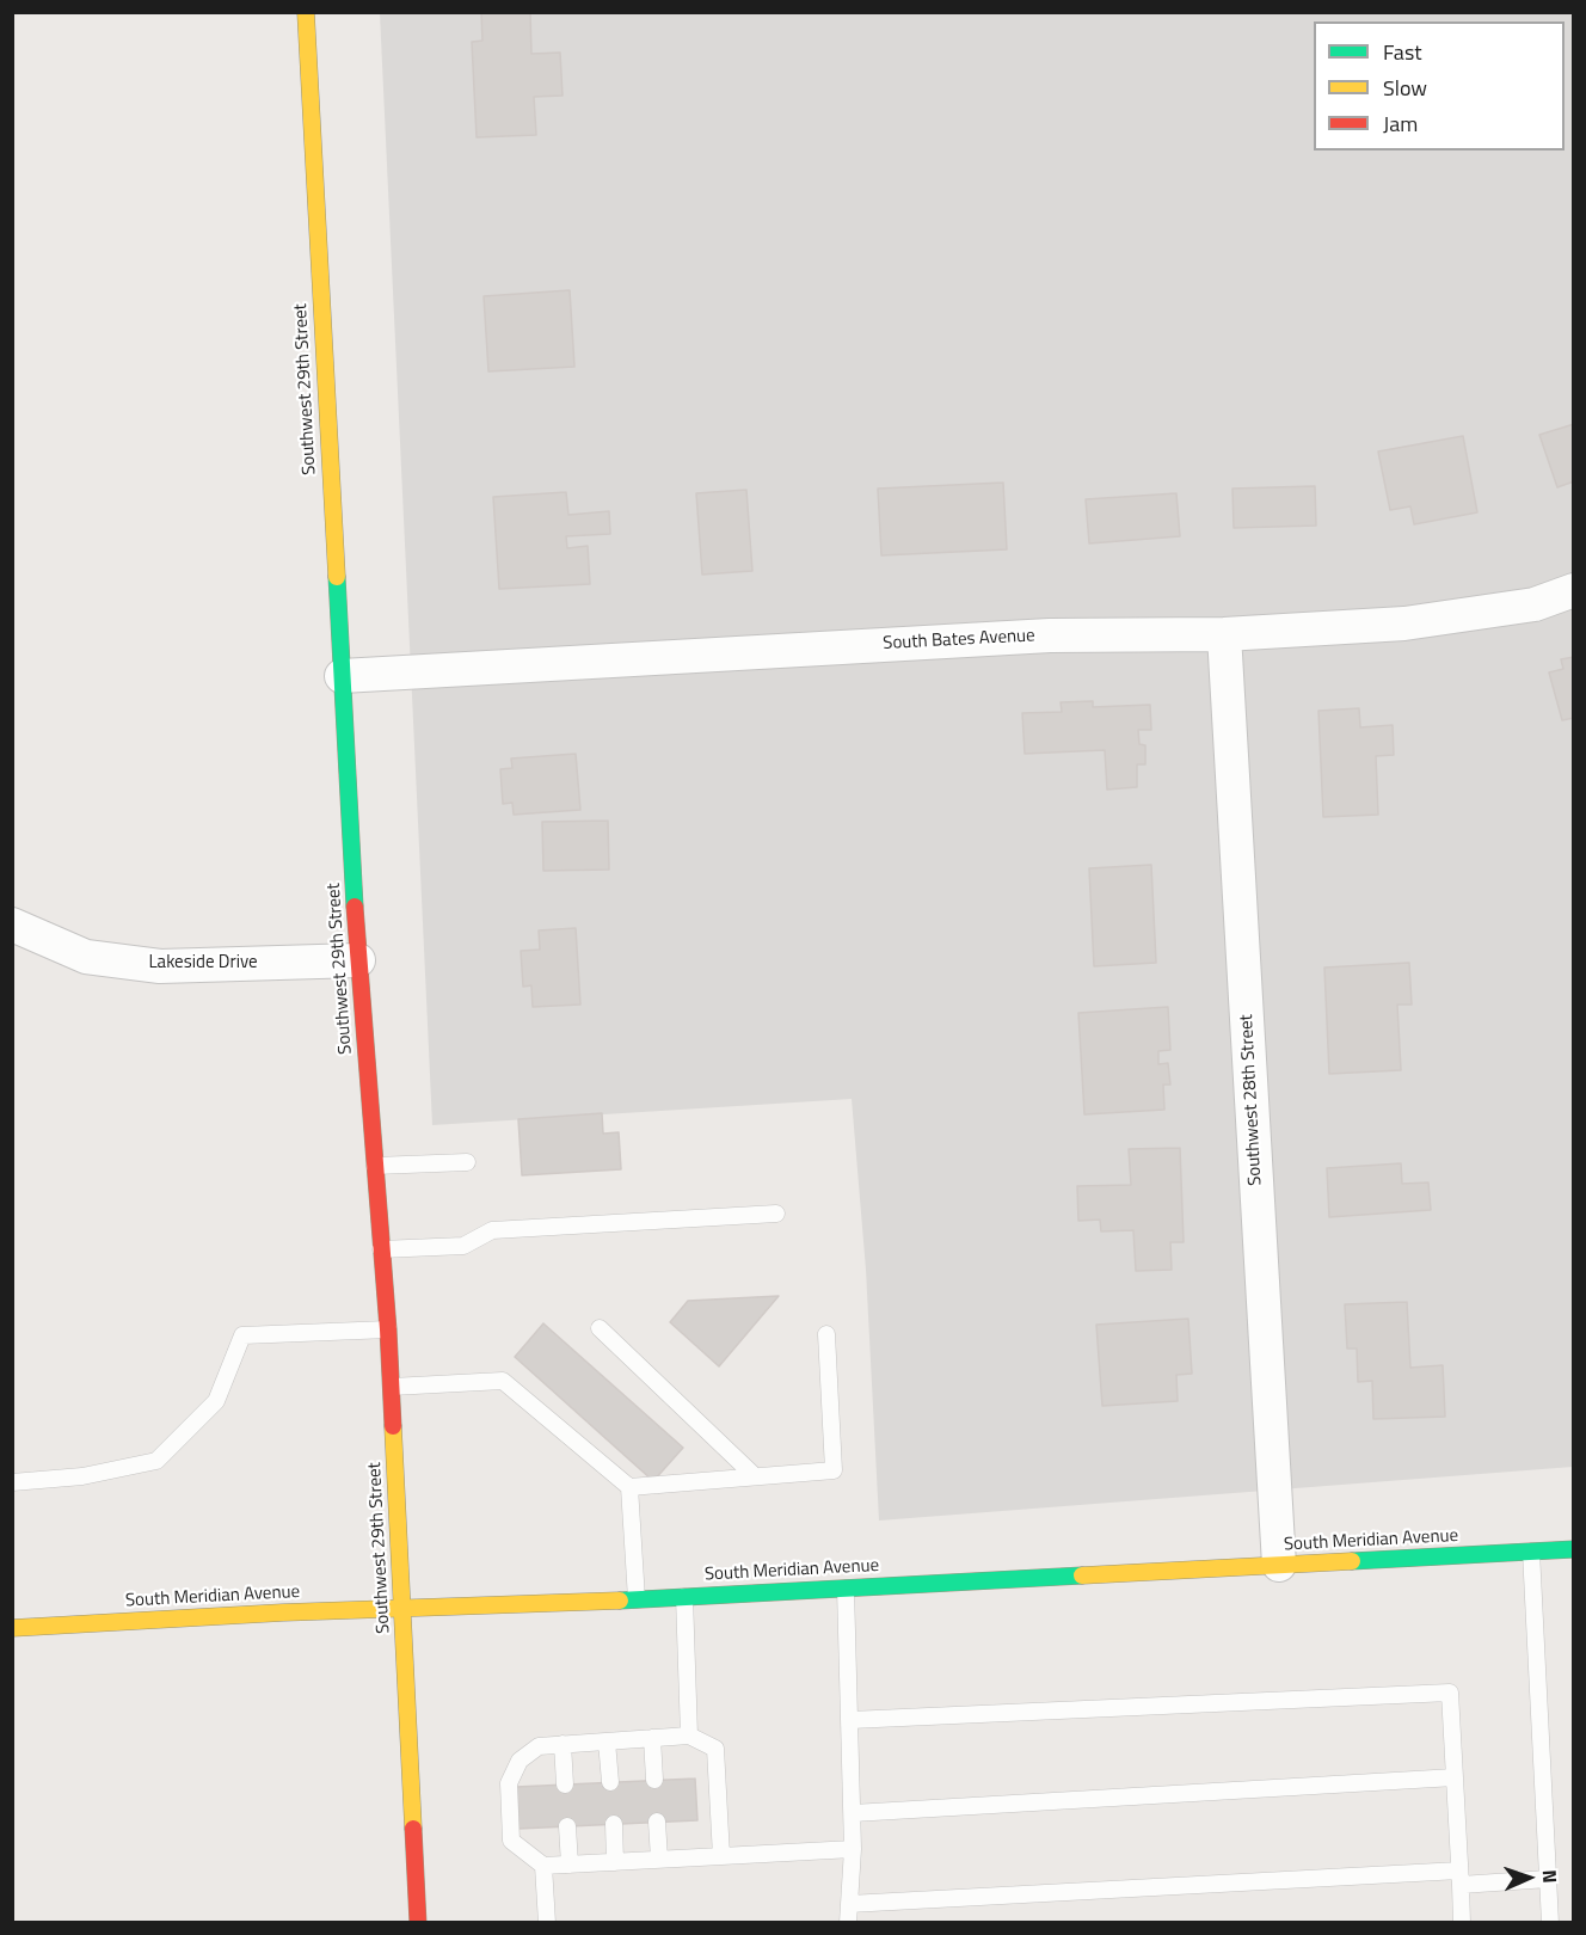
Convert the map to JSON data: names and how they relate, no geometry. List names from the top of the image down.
{
  "streets": {
    "main road": ["Southwest 29th Street", "South Meridian Avenue"],
    "street": ["South Bates Avenue", "Lakeside Drive", "Southwest 28th Street"]
  },
  "crossings": [
    ["Southwest 29th Street", "South Bates Avenue"],
    ["Southwest 29th Street", "Lakeside Drive"],
    ["Southwest 29th Street", "South Meridian Avenue"],
    ["South Bates Avenue", "Southwest 28th Street"],
    ["Southwest 28th Street", "South Meridian Avenue"]
  ],
  "legend": ["Fast", "Slow", "Jam"],
  "north": "right"
}
